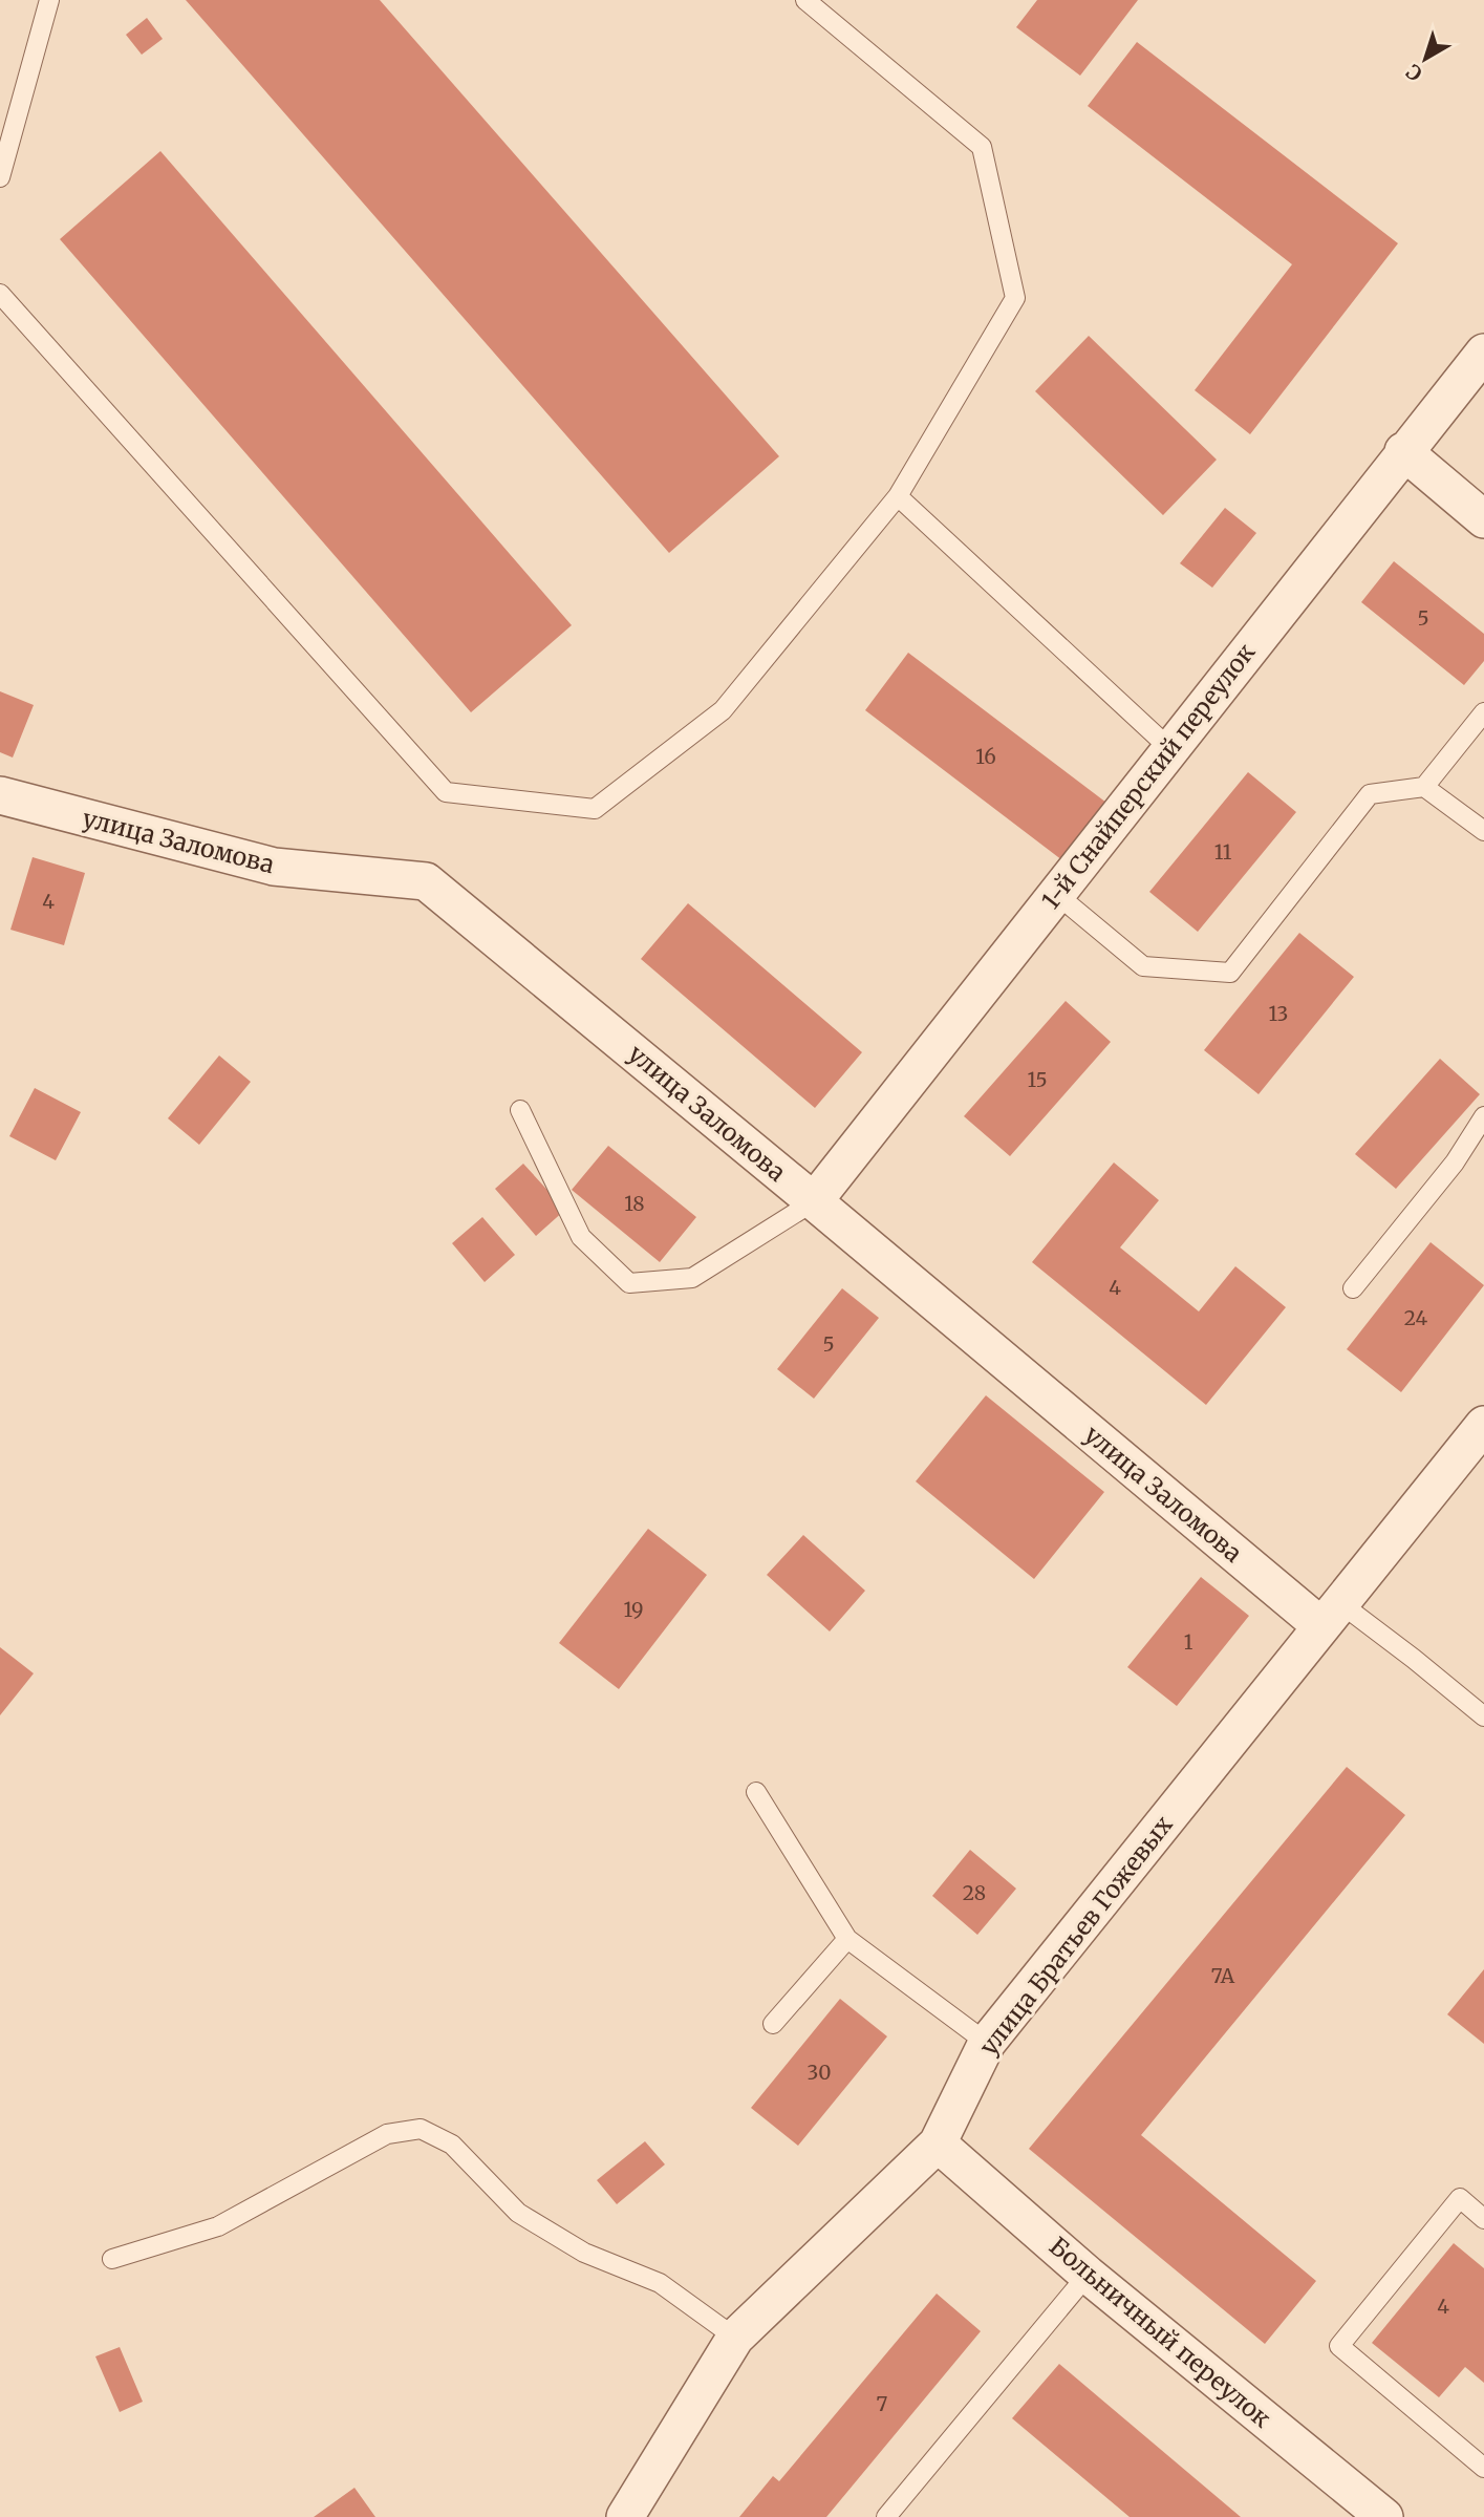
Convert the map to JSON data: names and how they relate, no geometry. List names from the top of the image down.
{
  "streets": {
    "street": [
      "1-й Снайперский переулок",
      "улица Заломова",
      "улица Братьев Гожевых",
      "Больничный переулок"
    ]
  },
  "crossings": [
    ["1-й Снайперский переулок", "улица Заломова"],
    ["улица Заломова", "улица Братьев Гожевых"],
    ["улица Братьев Гожевых", "Больничный переулок"]
  ],
  "house_numbers": [
    "5",
    "16",
    "11",
    "4",
    "13",
    "15",
    "18",
    "4",
    "24",
    "5",
    "19",
    "1",
    "28",
    "7А",
    "30",
    "4",
    "7"
  ],
  "north": "bottom left"
}
